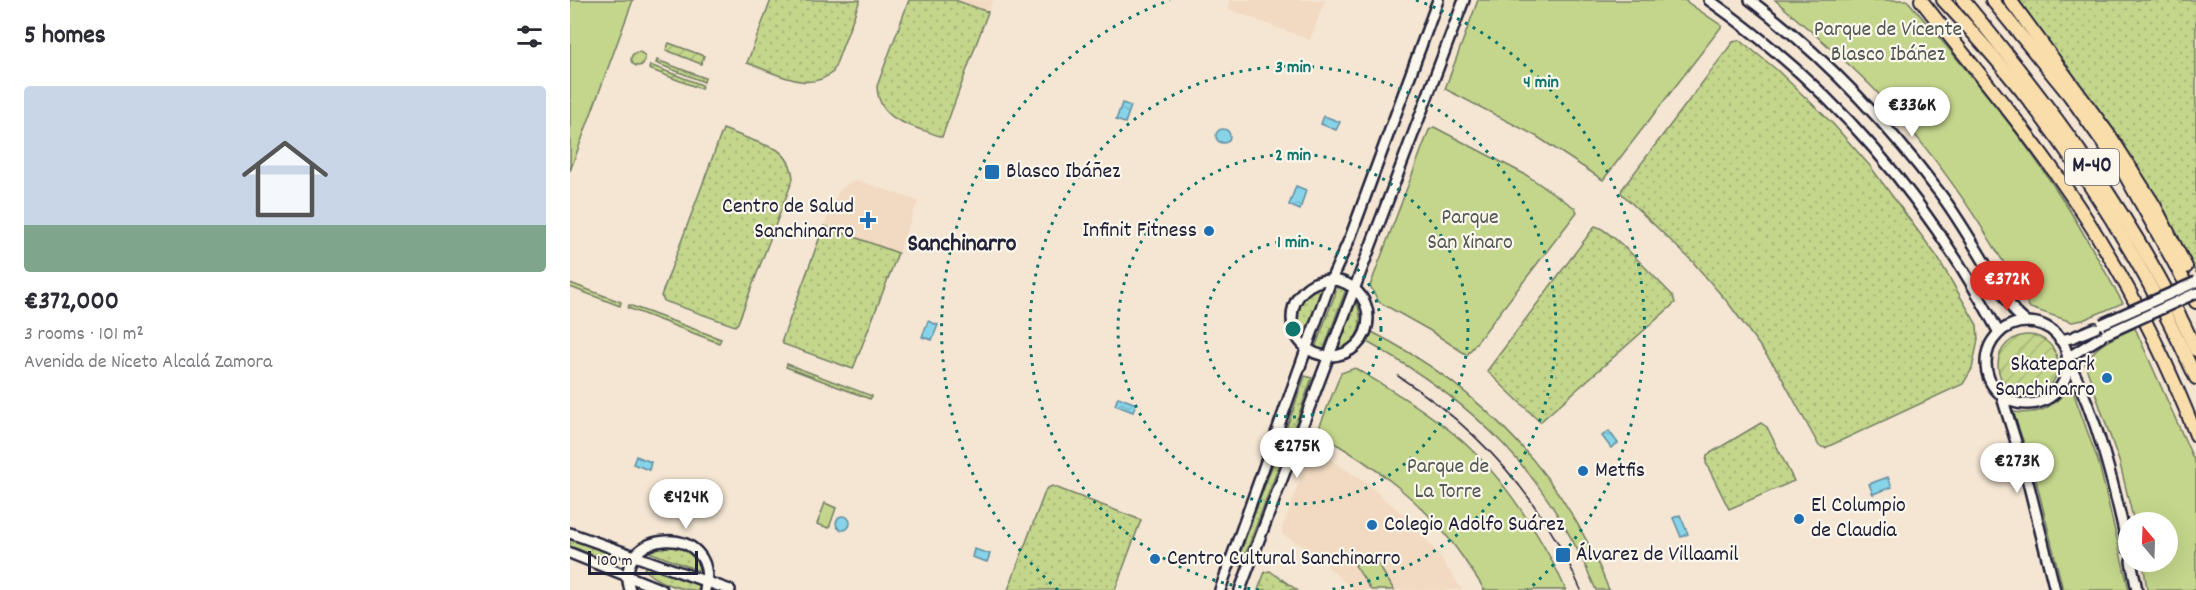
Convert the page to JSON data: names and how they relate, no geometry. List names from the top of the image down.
{
  "streets": {
    "highway": ["M-40"]
  },
  "districts": ["Sanchinarro"],
  "parks": ["Parque de Vicente Blasco Ibáñez", "Parque San Xinaro", "Parque de La Torre"],
  "places": {
    "transit": ["Blasco Ibáñez", "Álvarez de Villaamil"],
    "health": ["Centro de Salud Sanchinarro"],
    "other": [
      "Infinit Fitness",
      "Skatepark Sanchinarro",
      "Metfis",
      "El Columpio de Claudia",
      "Colegio Adolfo Suárez",
      "Centro Cultural Sanchinarro"
    ]
  },
  "scale_bar": "100 m",
  "north": "top",
  "page": {
    "heading": "5 homes",
    "list": [
      {
        "name": "€372,000",
        "note": "3 rooms · 101 m² · Avenida de Niceto Alcalá Zamora"
      }
    ],
    "price": [
      "€336K",
      "€372K",
      "€275K",
      "€273K",
      "€424K"
    ],
    "scale": "100 m"
  },
  "rings": [
    "3 min",
    "4 min",
    "2 min",
    "1 min"
  ]
}
